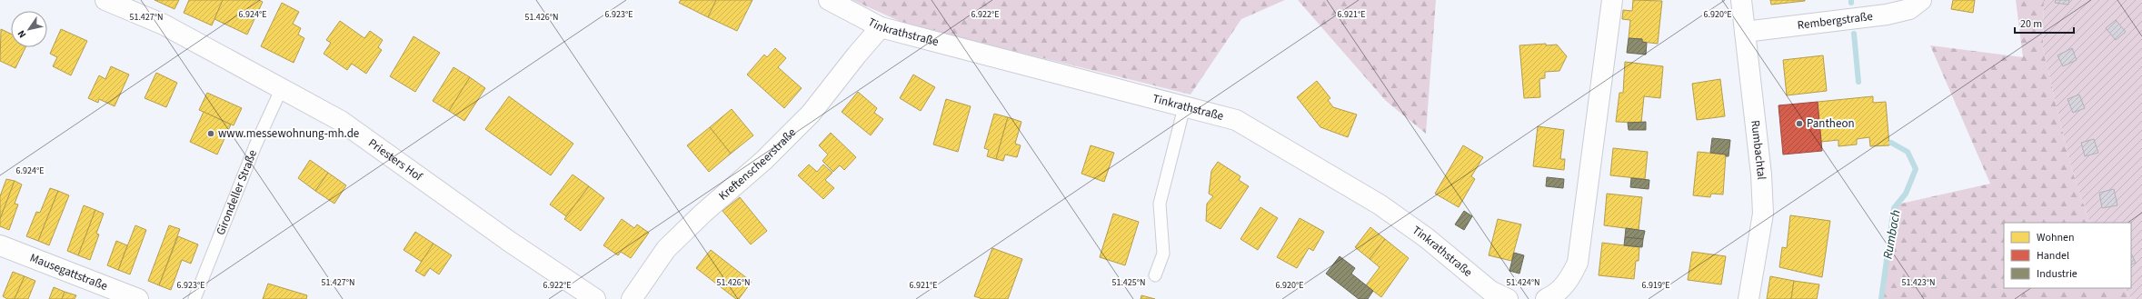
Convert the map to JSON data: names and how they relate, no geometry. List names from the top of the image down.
{
  "streets": {
    "street": [
      "Rembergstraße",
      "Tinkrathstraße",
      "Rumbachtal",
      "Priesters Hof",
      "Kreftenscheerstraße",
      "Mausegattstraße"
    ],
    "lane": ["Girondeller Straße"]
  },
  "crossings": [
    ["Rembergstraße", "Rumbachtal"],
    ["Tinkrathstraße", "Kreftenscheerstraße"],
    ["Priesters Hof", "Girondeller Straße"]
  ],
  "water": ["Rumbach"],
  "places": ["Pantheon", "www.messewohnung-mh.de"],
  "legend": ["Wohnen", "Handel", "Industrie"],
  "scale_bar": "20 m",
  "north": "bottom left",
  "coordinates": [
    "6.924°E",
    "6.923°E",
    "6.922°E",
    "6.921°E",
    "6.920°E",
    "51.427°N",
    "51.426°N",
    "51.425°N",
    "51.424°N",
    "51.423°N",
    "6.919°E"
  ]
}
